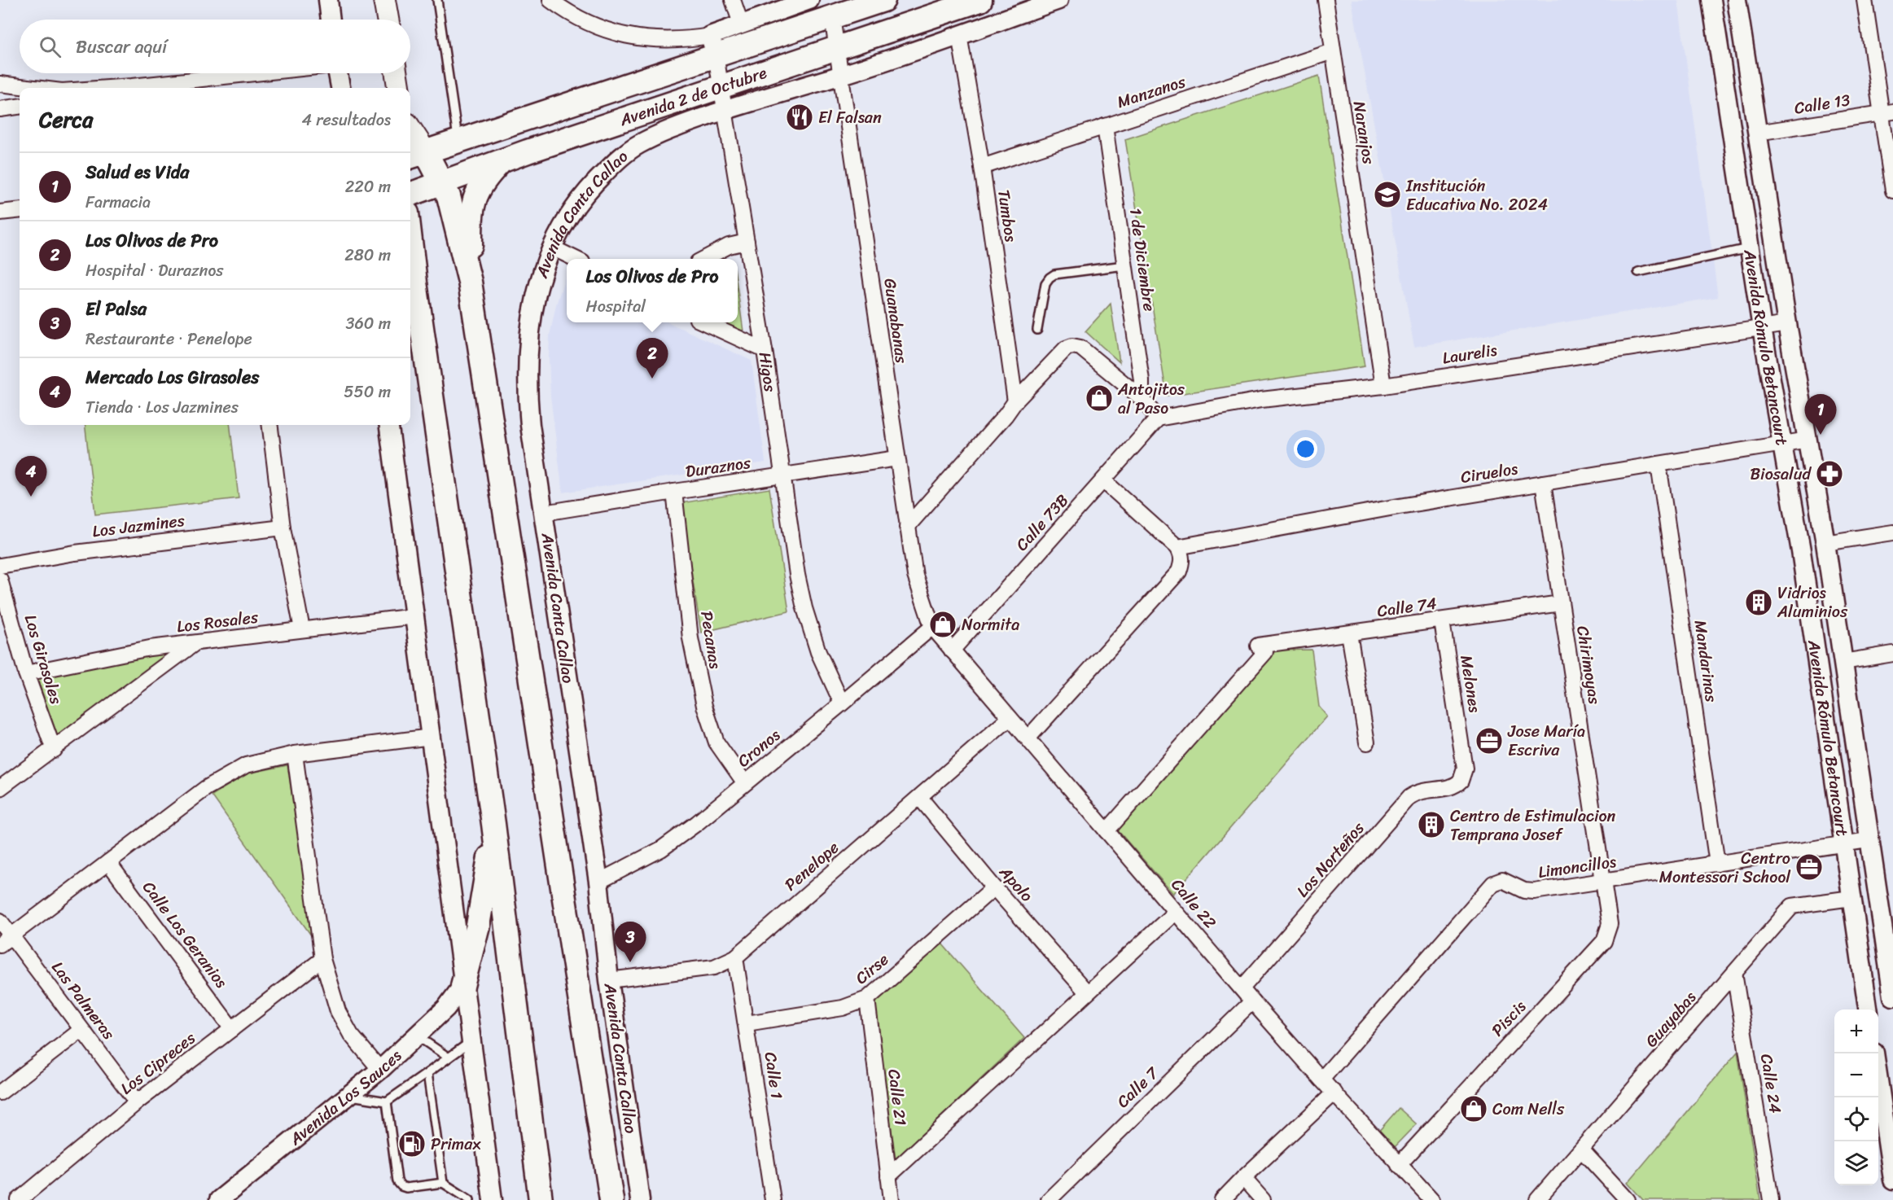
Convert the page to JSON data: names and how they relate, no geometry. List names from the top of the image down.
{
  "streets": {
    "main road": ["Avenida 2 de Octubre", "Avenida Canta Callao"],
    "street": [
      "Manzanos",
      "Calle 13",
      "Naranjos",
      "Tumbos",
      "1 de Diciembre",
      "Guanabanas",
      "Avenida Rómulo Betancourt",
      "Laurelis",
      "Higos",
      "Duraznos",
      "Ciruelos",
      "Calle 73B",
      "Los Jazmines",
      "Calle 74",
      "Los Rosales",
      "Pecanas",
      "Los Girasoles",
      "Mandarinas",
      "Chirimoyas",
      "Melones",
      "Cronos",
      "Los Norteños",
      "Penelope",
      "Limoncillos",
      "Apolo",
      "Calle 22",
      "Calle Los Geranios",
      "Cirse",
      "Las Palmeras",
      "Piscis",
      "Guayabas",
      "Los Cipreces",
      "Calle 1",
      "Calle 24",
      "Calle 7",
      "Avenida Los Sauces",
      "Calle 21"
    ]
  },
  "crossings": [
    ["Manzanos", "Naranjos"],
    ["Manzanos", "Tumbos"],
    ["Manzanos", "1 de Diciembre"],
    ["Avenida 2 de Octubre", "Tumbos"],
    ["Avenida 2 de Octubre", "Avenida Canta Callao"],
    ["Avenida 2 de Octubre", "Guanabanas"],
    ["Avenida 2 de Octubre", "Higos"],
    ["Calle 13", "Avenida Rómulo Betancourt"],
    ["Naranjos", "Laurelis"],
    ["Avenida Canta Callao", "Higos"],
    ["Avenida Canta Callao", "Duraznos"],
    ["Avenida Canta Callao", "Cronos"],
    ["Avenida Canta Callao", "Penelope"],
    ["Guanabanas", "Duraznos"],
    ["Guanabanas", "Cronos"],
    ["Guanabanas", "Calle 22"],
    ["Avenida Rómulo Betancourt", "Laurelis"],
    ["Avenida Rómulo Betancourt", "Ciruelos"],
    ["Avenida Rómulo Betancourt", "Limoncillos"],
    ["Avenida Rómulo Betancourt", "Guayabas"],
    ["Laurelis", "Calle 73B"],
    ["Higos", "Duraznos"],
    ["Higos", "Cronos"],
    ["Duraznos", "Pecanas"],
    ["Ciruelos", "Mandarinas"],
    ["Ciruelos", "Chirimoyas"],
    ["Calle 73B", "Calle 22"],
    ["Calle 74", "Chirimoyas"],
    ["Calle 74", "Melones"],
    ["Calle 74", "Calle 22"],
    ["Los Rosales", "Los Girasoles"],
    ["Pecanas", "Cronos"],
    ["Mandarinas", "Limoncillos"],
    ["Chirimoyas", "Limoncillos"],
    ["Chirimoyas", "Piscis"],
    ["Melones", "Los Norteños"],
    ["Cronos", "Calle 22"],
    ["Los Norteños", "Calle 22"],
    ["Penelope", "Apolo"],
    ["Penelope", "Calle 22"],
    ["Penelope", "Calle 1"],
    ["Limoncillos", "Calle 22"],
    ["Limoncillos", "Piscis"],
    ["Apolo", "Cirse"],
    ["Calle 22", "Piscis"],
    ["Calle 22", "Calle 7"],
    ["Calle Los Geranios", "Los Cipreces"],
    ["Cirse", "Calle 1"],
    ["Cirse", "Calle 21"],
    ["Las Palmeras", "Los Cipreces"],
    ["Guayabas", "Calle 24"]
  ],
  "places": {
    "restaurant": ["El Falsan"],
    "school or university": ["Institución Educativa No. 2024"],
    "shop": ["Antojitos al Paso", "Normita", "Com Nells"],
    "pharmacy": ["Biosalud"],
    "building": ["Vidrios Aluminios", "Centro de Estimulacion Temprana Josef"],
    "office": ["Jose María Escriva", "Centro Montessori School"],
    "fuel station": ["Primax"]
  },
  "page": {
    "search": "Buscar aquí",
    "heading": ["Cerca", "4 resultados"],
    "list": [
      {
        "mark": "1",
        "name": "Salud es Vida",
        "note": "Farmacia",
        "value": "220 m"
      },
      {
        "mark": "2",
        "name": "Los Olivos de Pro",
        "note": "Hospital · Duraznos",
        "value": "280 m"
      },
      {
        "mark": "3",
        "name": "El Palsa",
        "note": "Restaurante · Penelope",
        "value": "360 m"
      },
      {
        "mark": "4",
        "name": "Mercado Los Girasoles",
        "note": "Tienda · Los Jazmines",
        "value": "550 m"
      }
    ],
    "popup": ["Los Olivos de Pro", "Hospital"],
    "pins": [
      "2",
      "1",
      "4",
      "3"
    ],
    "map_buttons": ["+", "−"]
  }
}
